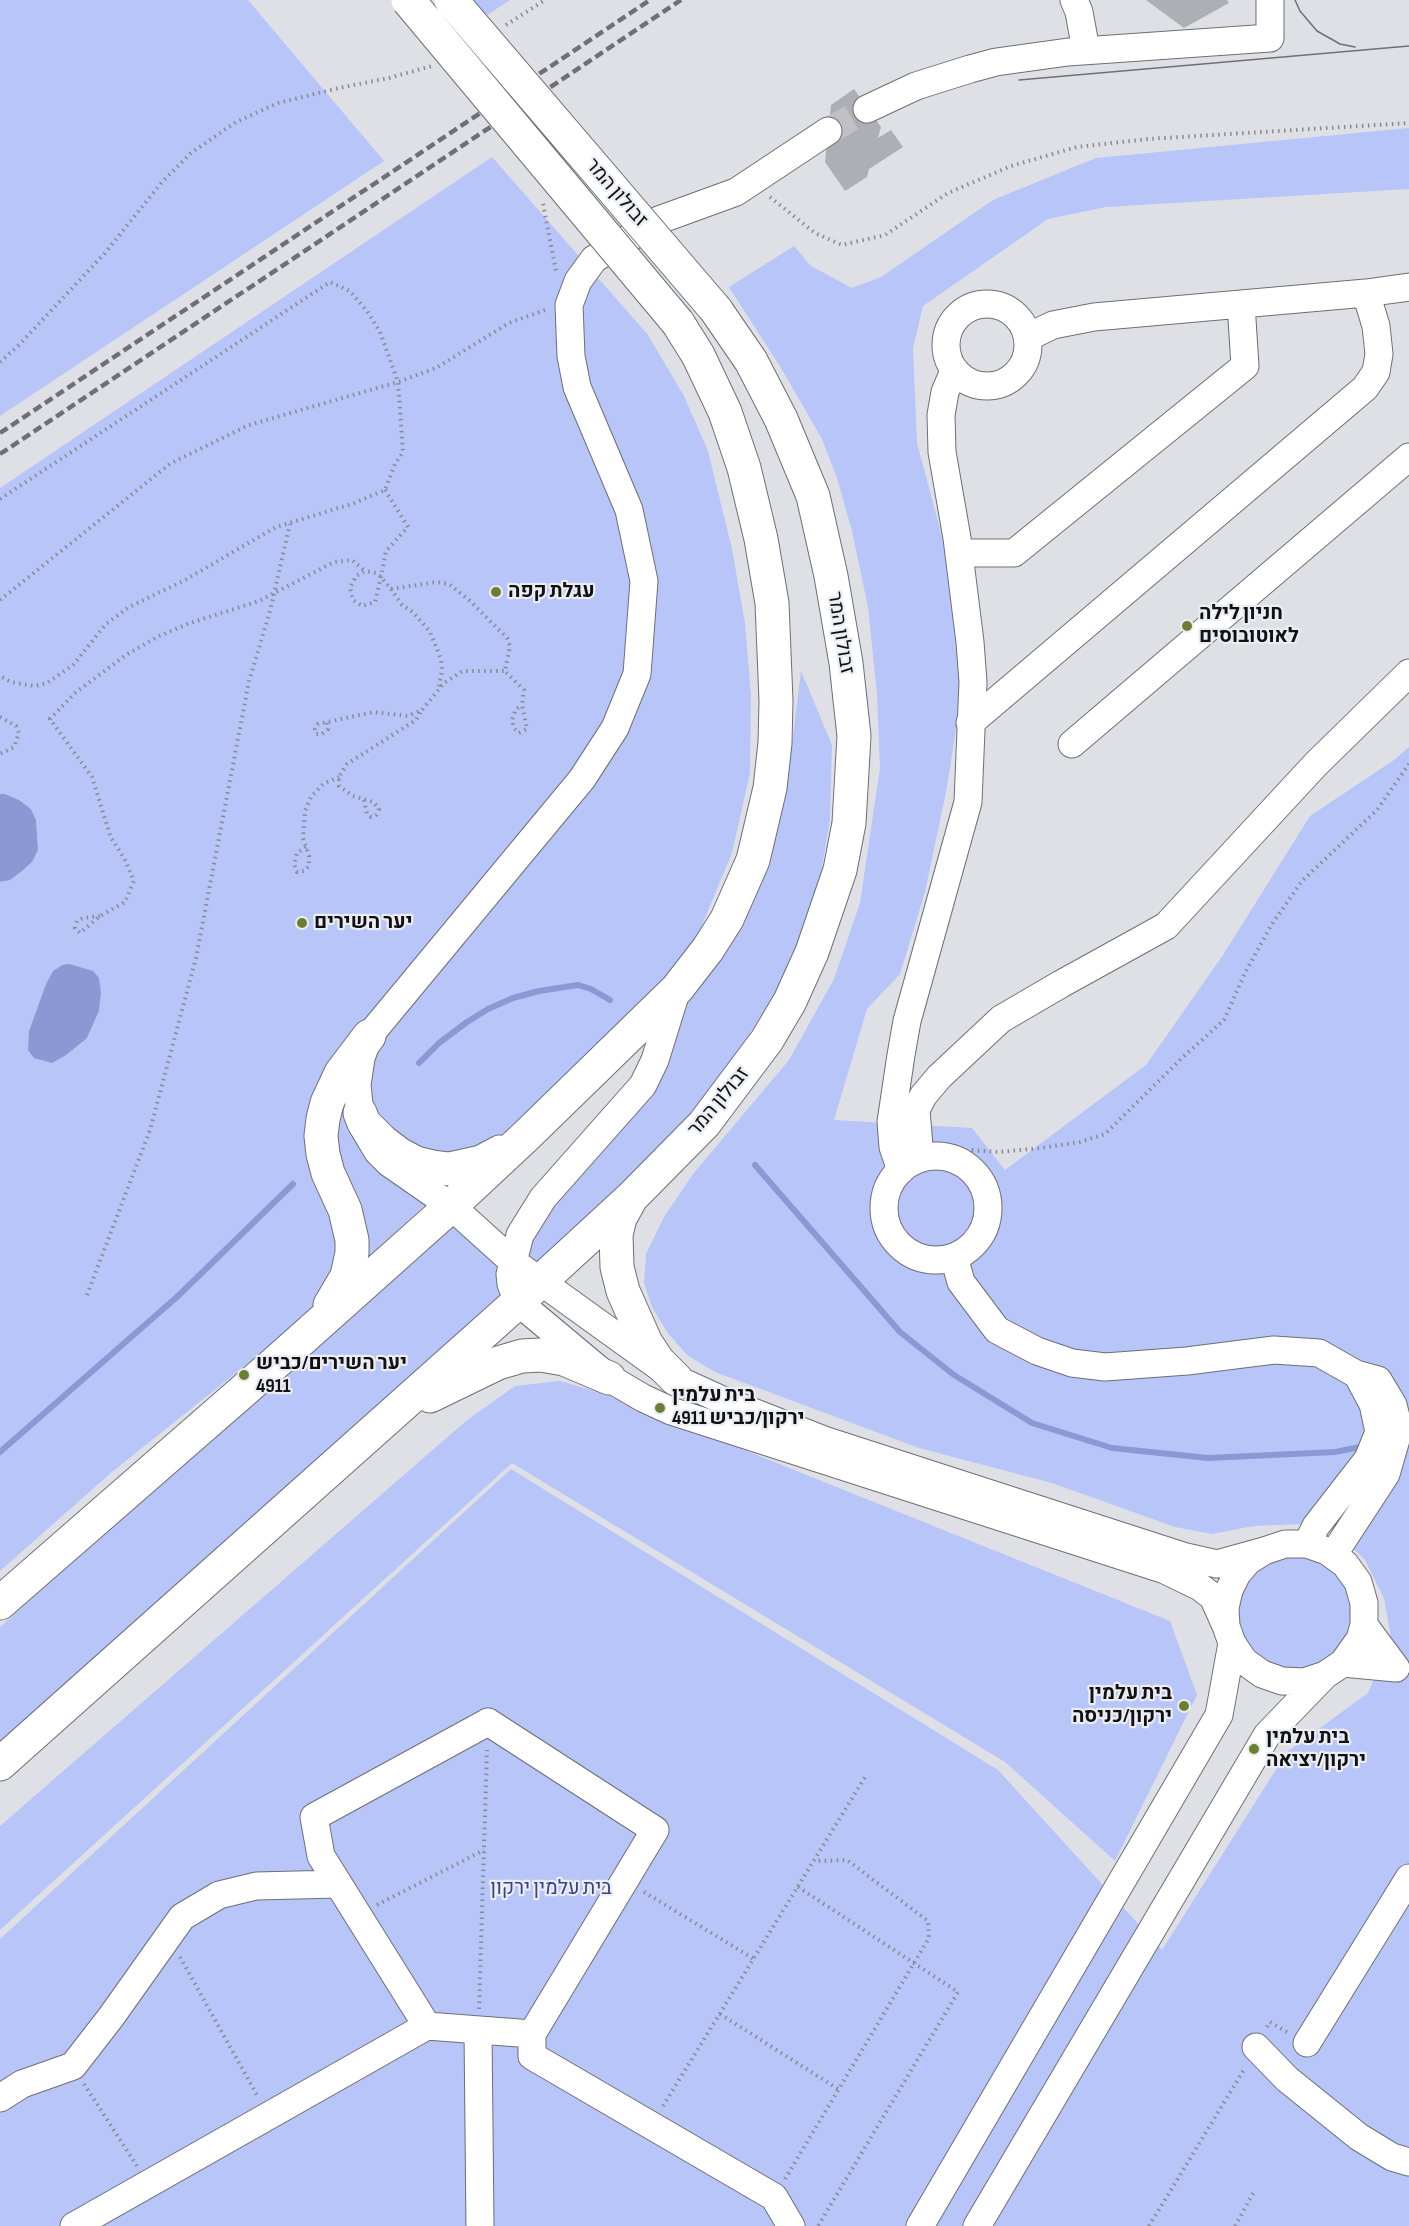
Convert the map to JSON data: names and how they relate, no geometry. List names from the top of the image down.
{
  "streets": {
    "main road": ["זבולון המר"]
  },
  "parks": ["בית עלמין ירקון"],
  "places": [
    "עגלת קפה",
    "חניון לילה לאוטובוסים",
    "יער השירים",
    "יער השירים/כביש 4911",
    "בית עלמין ירקון/כביש 4911",
    "בית עלמין ירקון/כניסה",
    "בית עלמין ירקון/יציאה"
  ]
}
